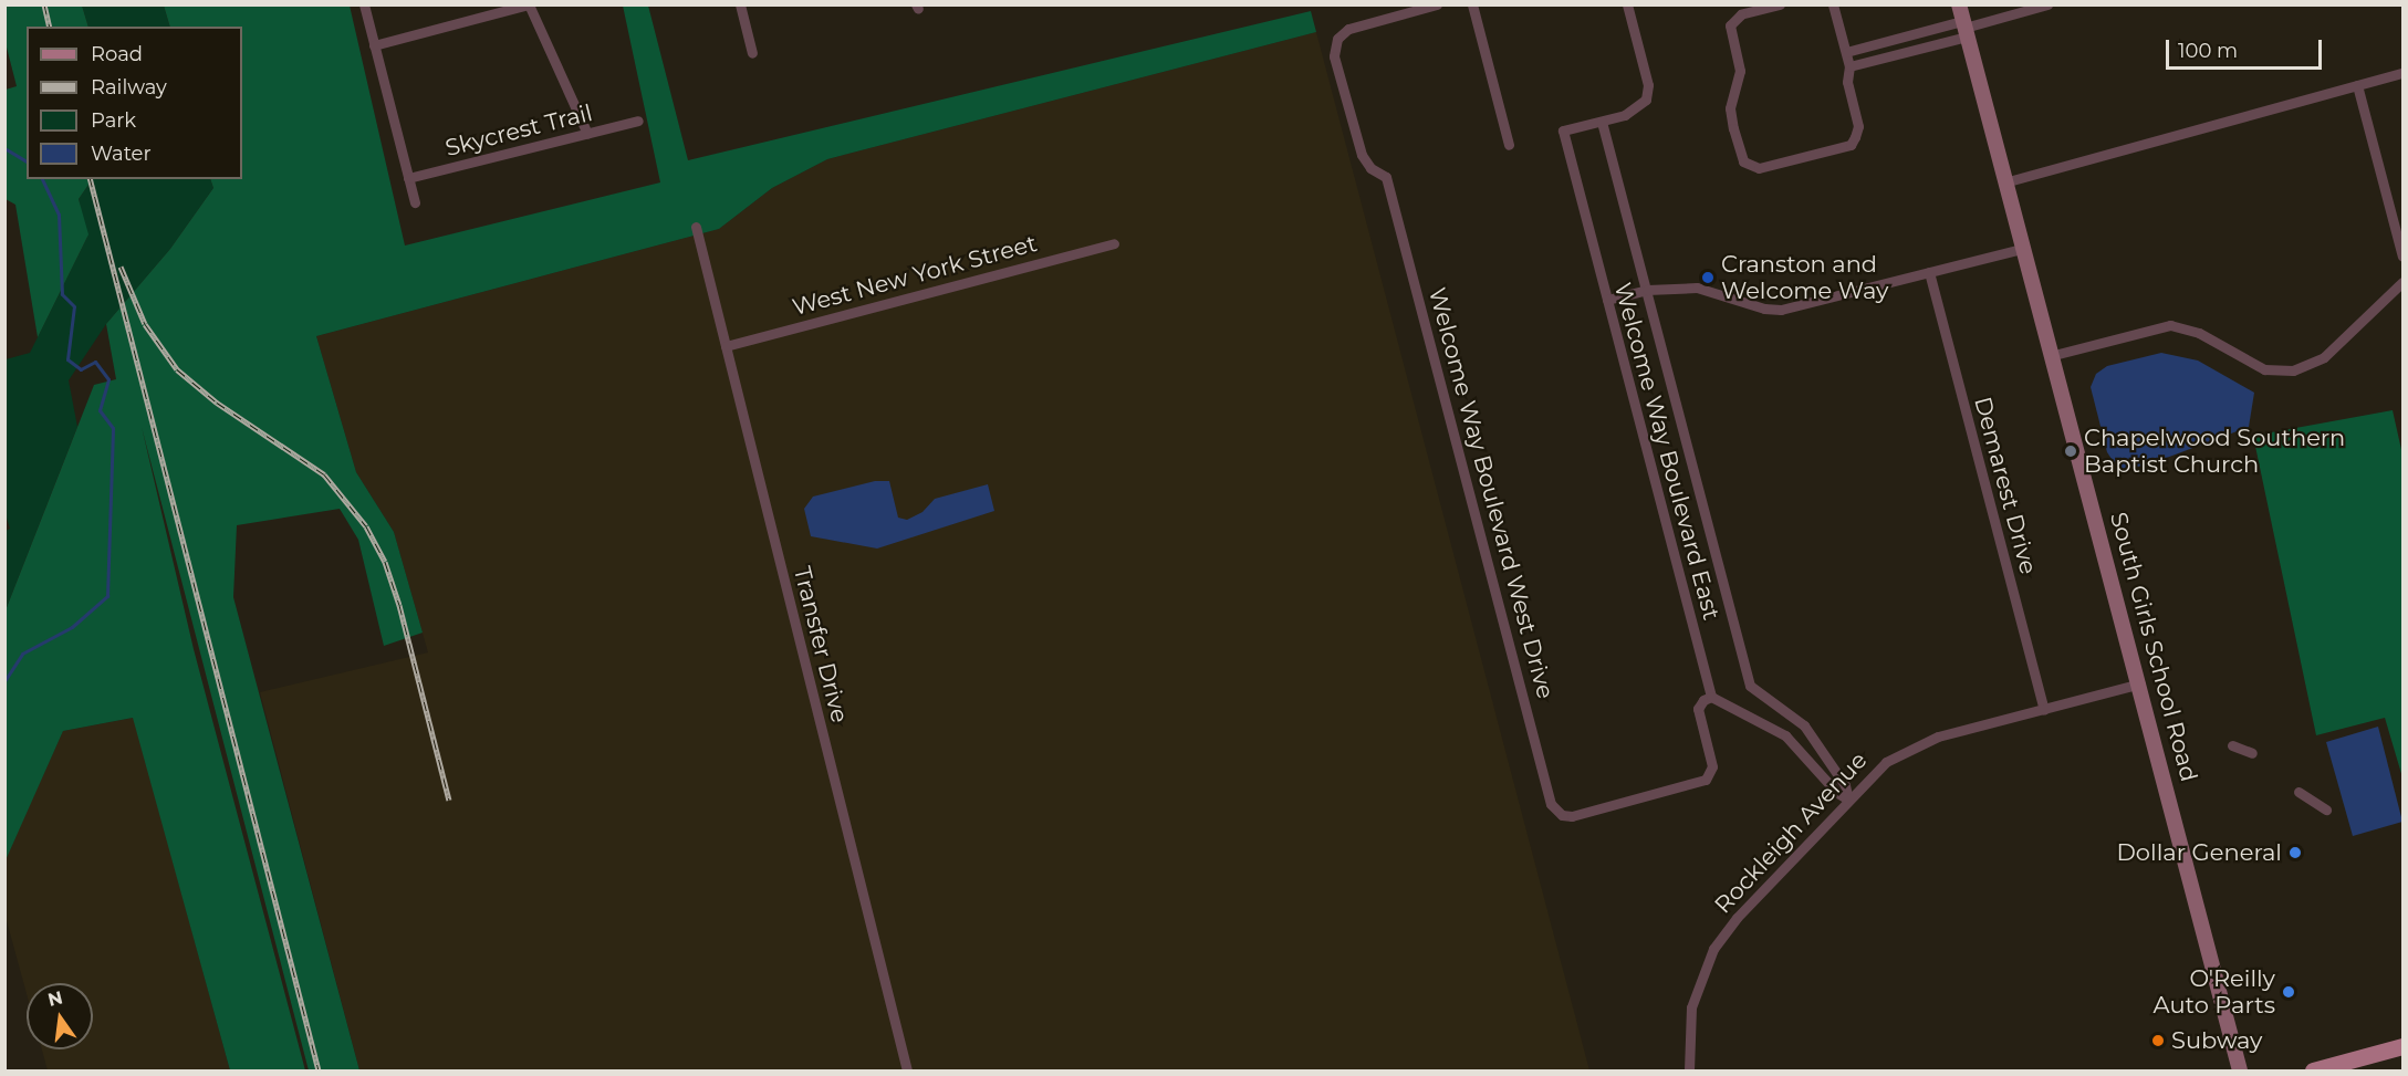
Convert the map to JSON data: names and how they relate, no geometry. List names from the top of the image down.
{
  "streets": {
    "main road": ["South Girls School Road"],
    "street": [
      "Skycrest Trail",
      "West New York Street",
      "Welcome Way Boulevard East",
      "Demarest Drive",
      "Welcome Way Boulevard West Drive",
      "Transfer Drive",
      "Rockleigh Avenue"
    ]
  },
  "crossings": [
    ["West New York Street", "Transfer Drive"],
    ["Welcome Way Boulevard East", "Welcome Way Boulevard West Drive"],
    ["Demarest Drive", "Rockleigh Avenue"],
    ["South Girls School Road", "Rockleigh Avenue"]
  ],
  "places": [
    "Cranston and Welcome Way",
    "Chapelwood Southern Baptist Church",
    "Dollar General",
    "O'Reilly Auto Parts",
    "Subway"
  ],
  "legend": [
    "Road",
    "Railway",
    "Park",
    "Water"
  ],
  "scale_bar": "100 m",
  "north": "top"
}
